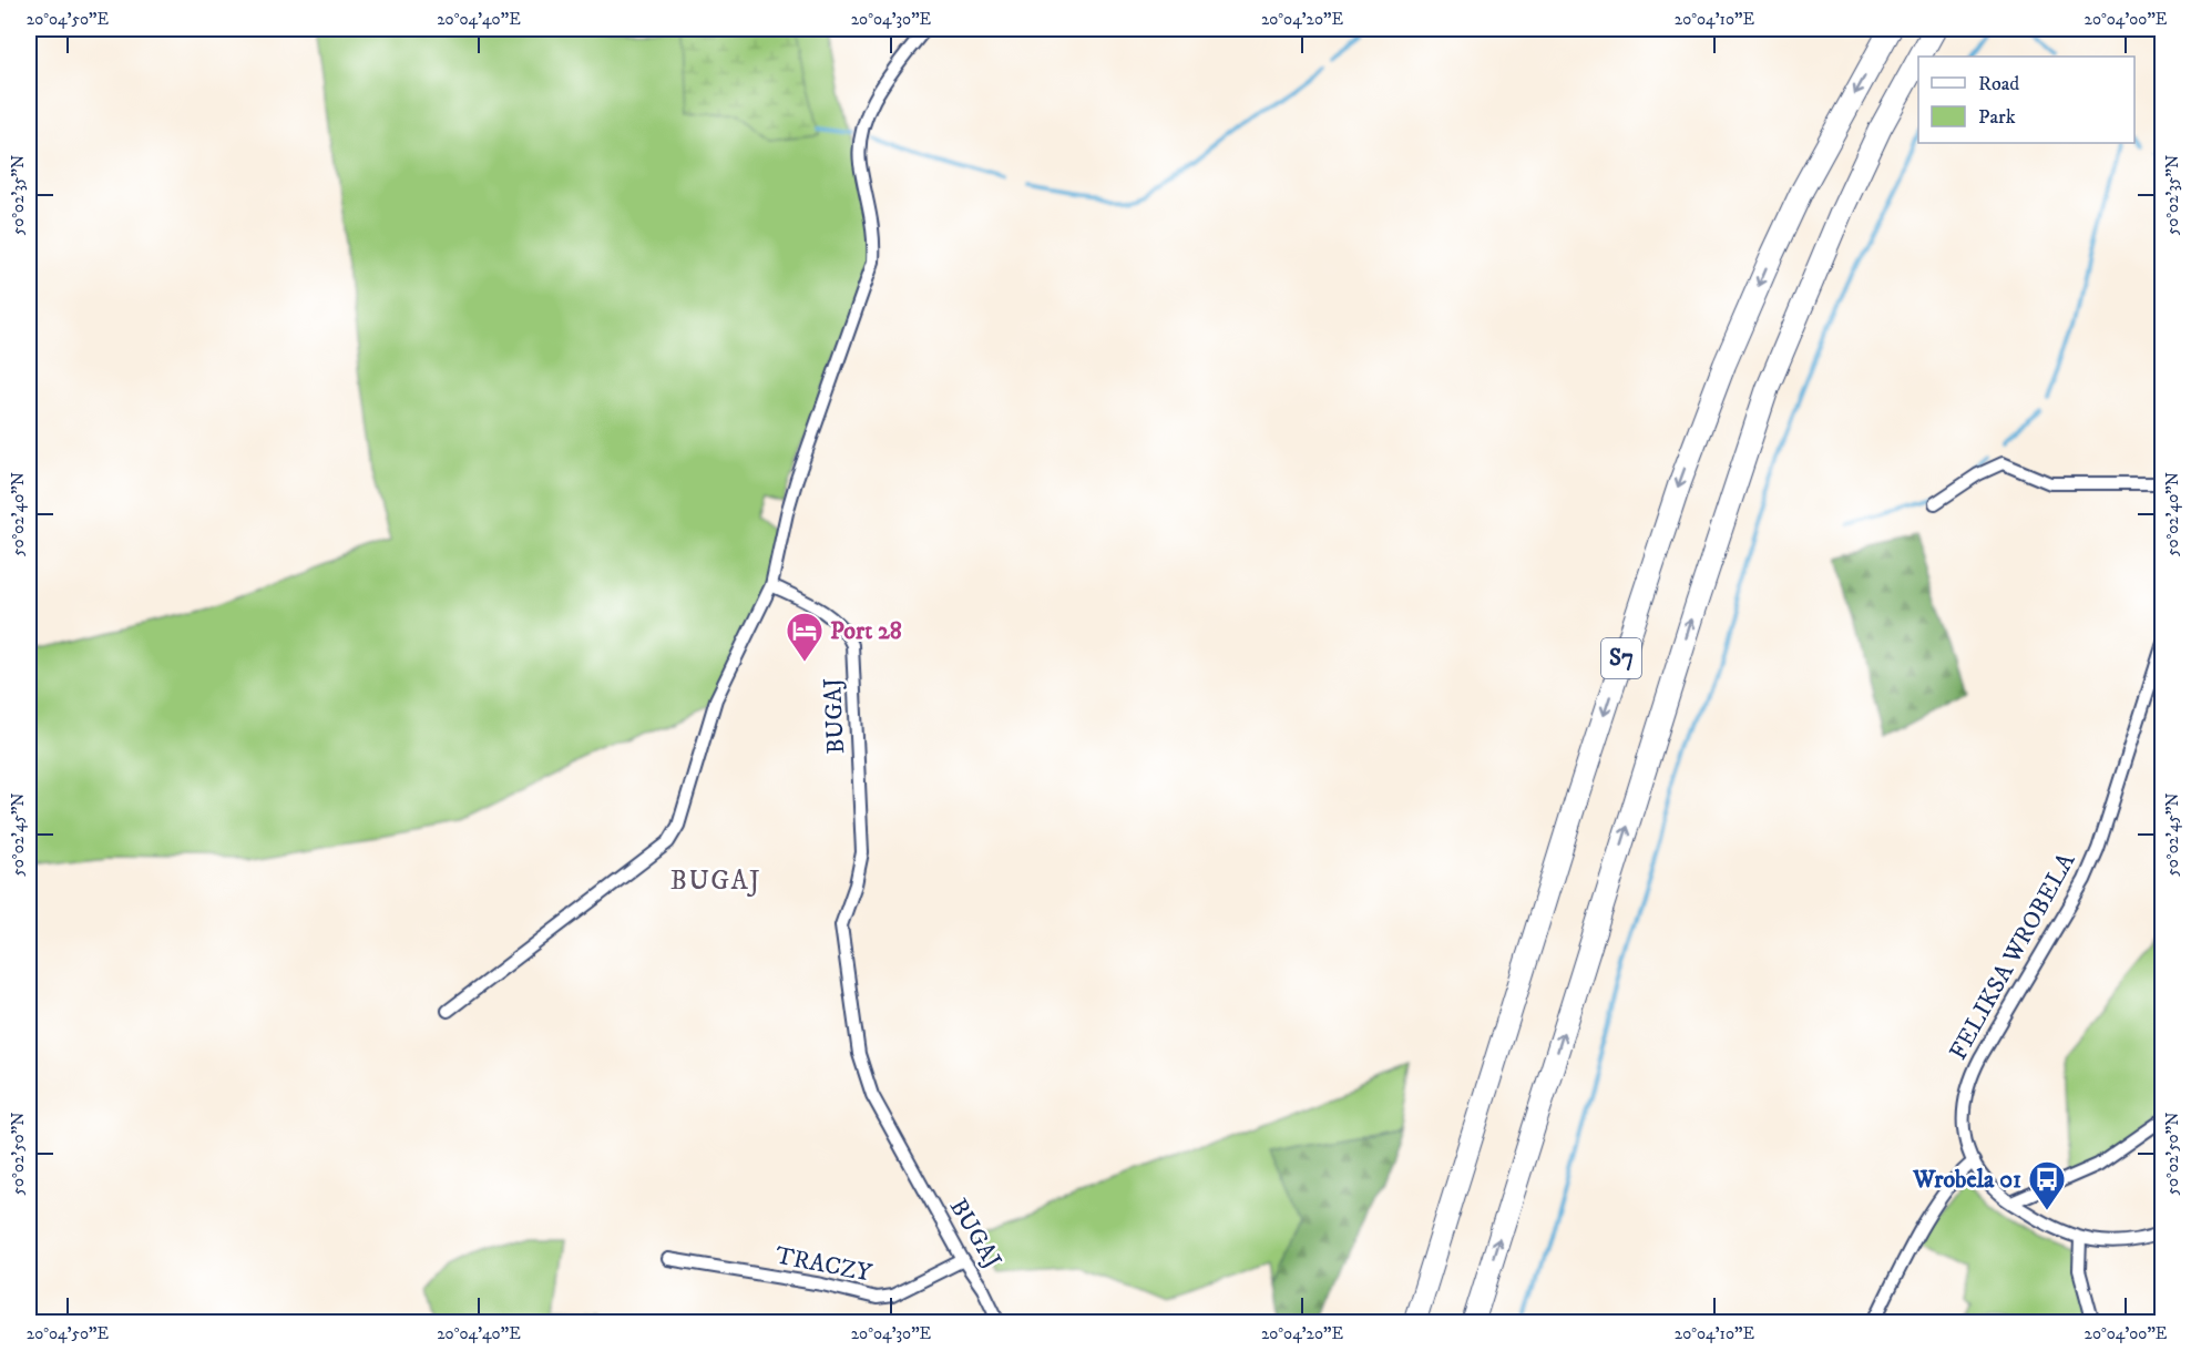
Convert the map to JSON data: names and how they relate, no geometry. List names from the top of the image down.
{
  "streets": {
    "highway": ["S7"],
    "street": ["BUGAJ", "FELIKSA WROBELA", "TRACZY"]
  },
  "crossings": [
    ["BUGAJ", "TRACZY"]
  ],
  "districts": ["BUGAJ"],
  "places": {
    "hotel": ["Port 28"],
    "bus stop": ["Wrobela 01"]
  },
  "legend": ["Road", "Park"],
  "coordinates": [
    "20°04'50\"E",
    "20°04'40\"E",
    "20°04'30\"E",
    "20°04'20\"E",
    "20°04'10\"E",
    "20°04'00\"E",
    "50°02'35\"N",
    "50°02'40\"N",
    "50°02'45\"N",
    "50°02'50\"N"
  ]
}
